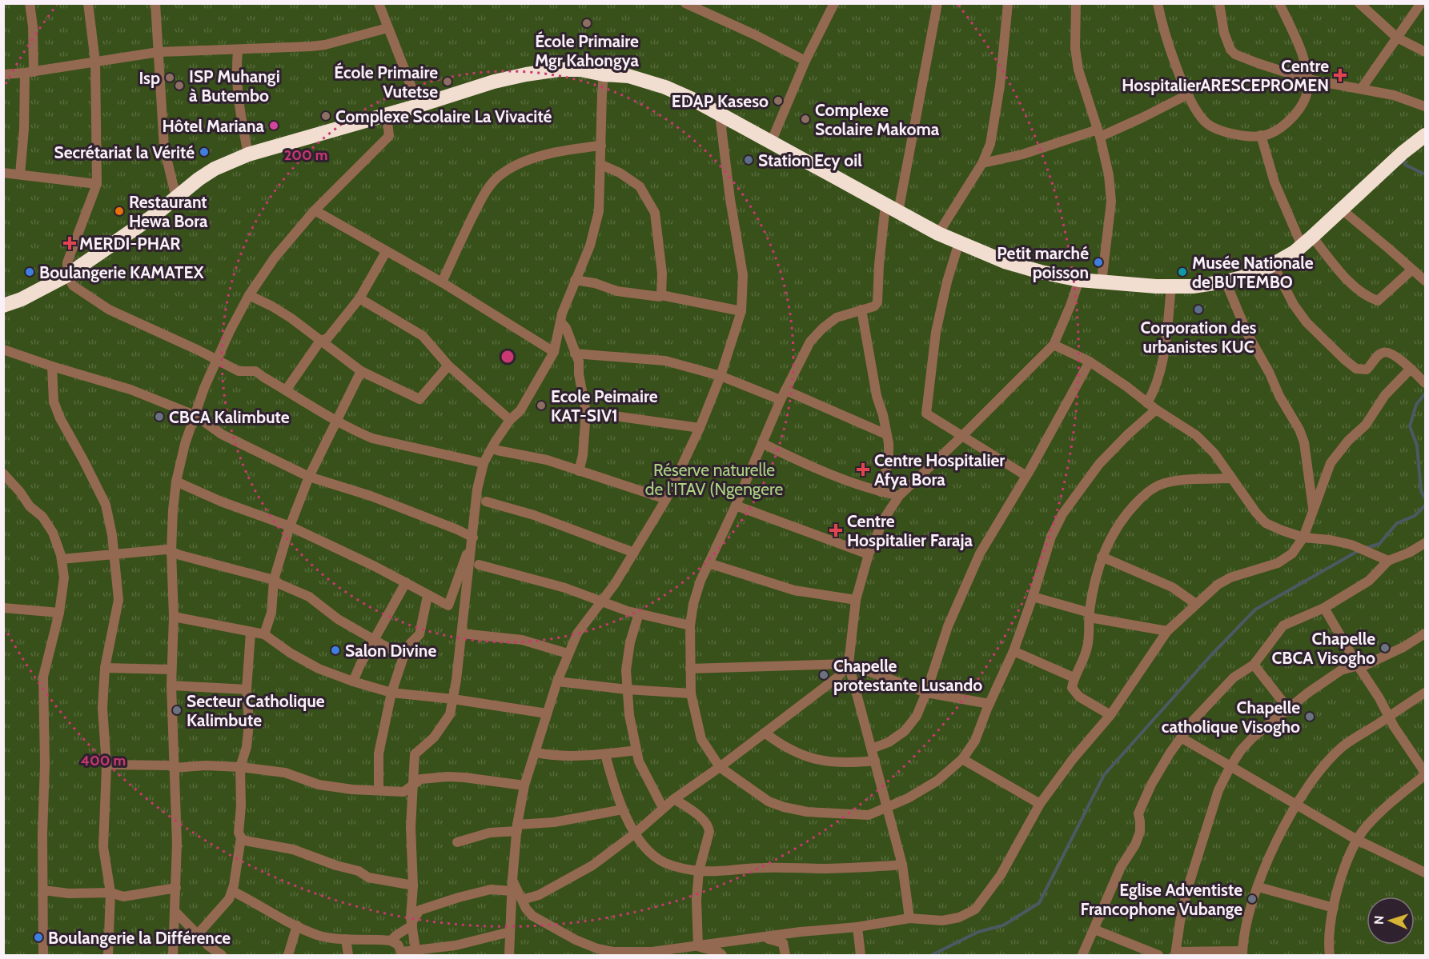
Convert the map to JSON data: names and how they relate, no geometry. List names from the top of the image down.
{
  "parks": ["Réserve naturelle de l'ITAV (Ngengere"],
  "places": {
    "other": [
      "École Primaire Mgr Kahongya",
      "Isp",
      "École Primaire Vutetse",
      "ISP Muhangi à Butembo",
      "EDAP Kaseso",
      "Complexe Scolaire La Vivacité",
      "Complexe Scolaire Makoma",
      "Hôtel Mariana",
      "Secrétariat la Vérité",
      "Station Ecy oil",
      "Restaurant Hewa Bora",
      "Petit marché poisson",
      "Boulangerie KAMATEX",
      "Musée Nationale de BUTEMBO",
      "Corporation des urbanistes KUC",
      "Ecole Peimaire KAT-SIV1",
      "CBCA Kalimbute",
      "Chapelle CBCA Visogho",
      "Salon Divine",
      "Chapelle protestante Lusando",
      "Secteur Catholique Kalimbute",
      "Chapelle catholique Visogho",
      "Eglise Adventiste Francophone Vubange",
      "Boulangerie la Différence"
    ],
    "health": [
      "Centre HospitalierARESCEPROMEN",
      "MERDI-PHAR",
      "Centre Hospitalier Afya Bora",
      "Centre Hospitalier Faraja"
    ]
  },
  "north": "left",
  "rings": ["200 m", "400 m"]
}
